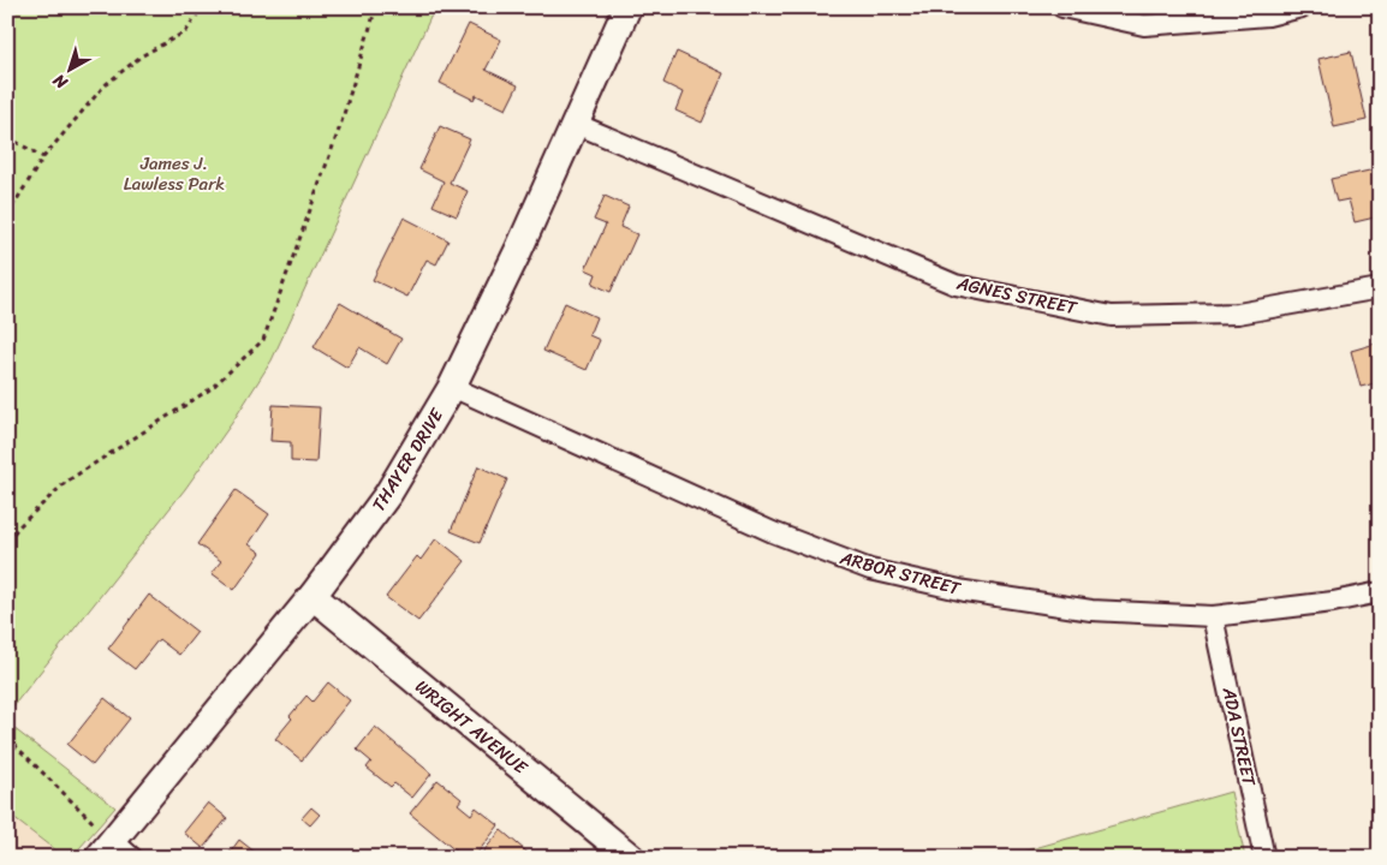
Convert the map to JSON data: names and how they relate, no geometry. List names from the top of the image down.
{
  "streets": {
    "street": [
      "AGNES STREET",
      "THAYER DRIVE",
      "ARBOR STREET",
      "WRIGHT AVENUE",
      "ADA STREET"
    ]
  },
  "crossings": [
    ["AGNES STREET", "THAYER DRIVE"],
    ["THAYER DRIVE", "ARBOR STREET"],
    ["THAYER DRIVE", "WRIGHT AVENUE"],
    ["ARBOR STREET", "ADA STREET"]
  ],
  "parks": ["James J. Lawless Park"],
  "north": "bottom left"
}
